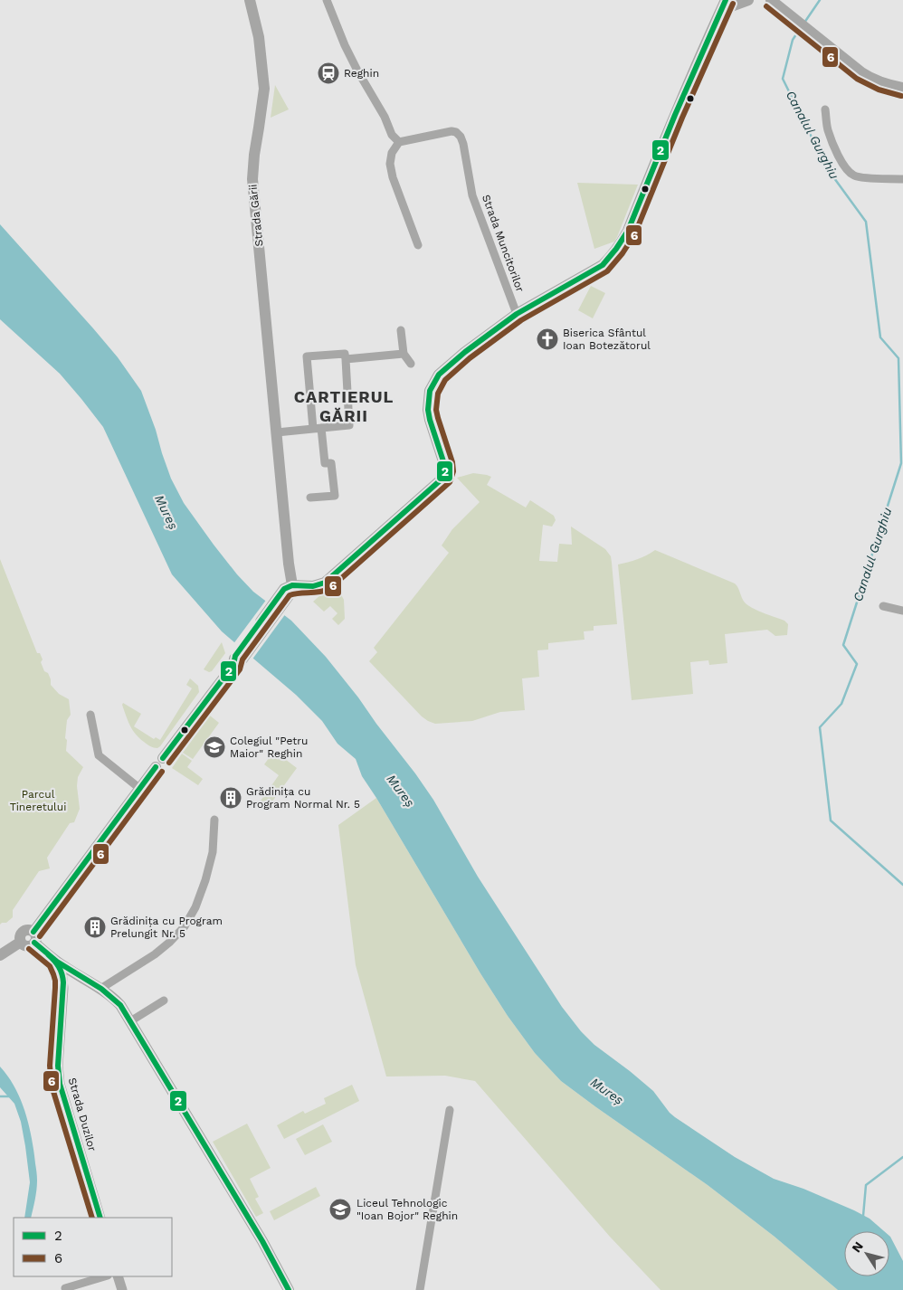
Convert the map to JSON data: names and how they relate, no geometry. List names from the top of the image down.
{
  "streets": {
    "main road": ["Strada Gării"],
    "street": ["Strada Muncitorilor", "Strada Duzilor"]
  },
  "districts": ["CARTIERUL GĂRII"],
  "water": ["Canalul Gurghiu", "Mureș"],
  "parks": ["Parcul Tineretului"],
  "places": {
    "station": ["Reghin"],
    "church": ["Biserica Sfântul Ioan Botezătorul"],
    "school or university": ["Colegiul \"Petru Maior\" Reghin", "Liceul Tehnologic \"Ioan Bojor\" Reghin"],
    "building": ["Grădinița cu Program Normal Nr. 5", "Grădinița cu Program Prelungit Nr. 5"]
  },
  "lines": ["transit line 2", "transit line 6"],
  "legend": ["2", "6"],
  "north": "top left"
}
